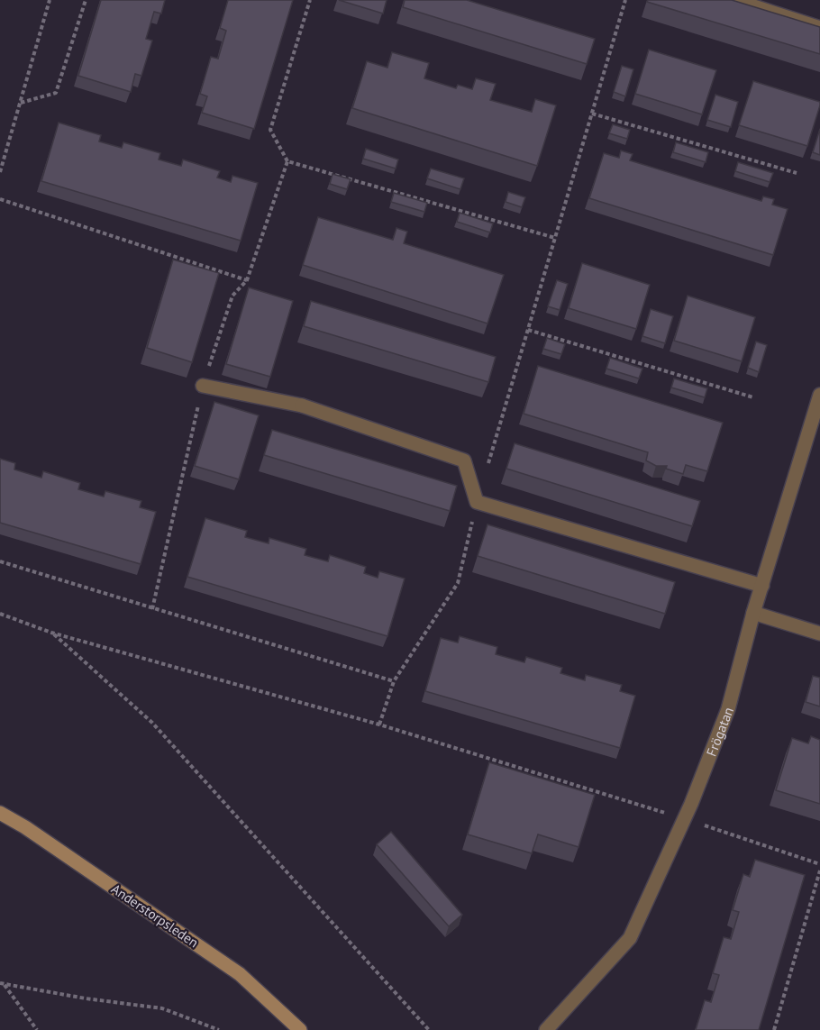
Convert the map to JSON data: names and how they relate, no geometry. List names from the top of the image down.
{
  "streets": {
    "main road": ["Anderstorpsleden"],
    "street": ["Frögatan"]
  }
}
